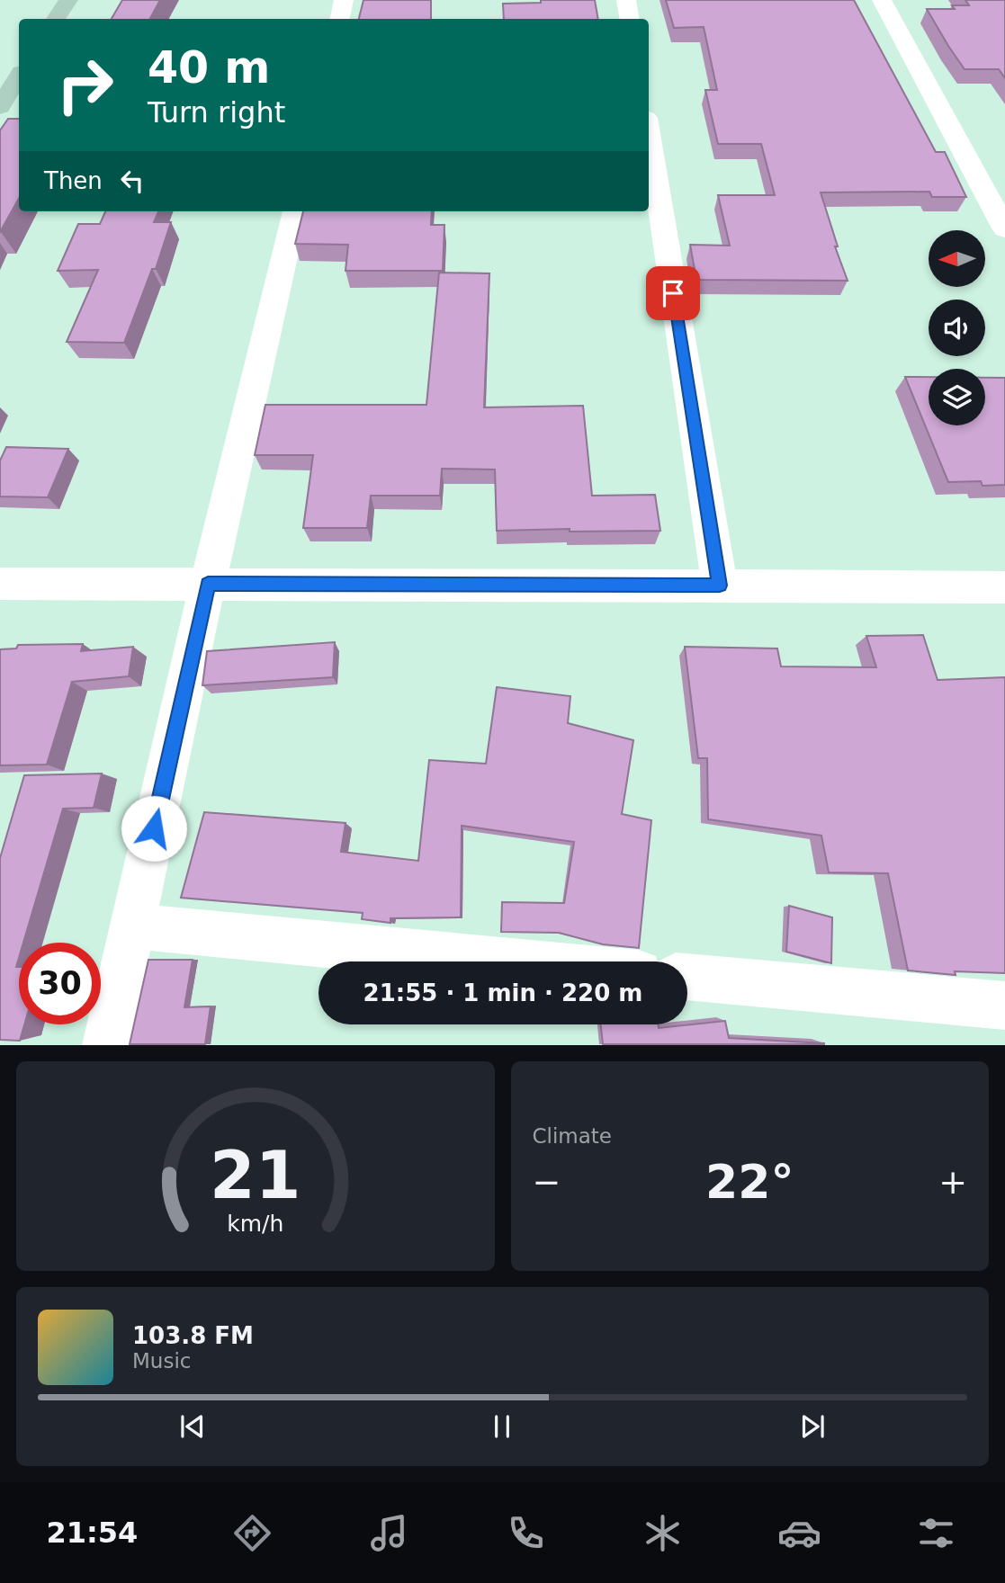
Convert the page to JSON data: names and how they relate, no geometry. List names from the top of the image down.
{
  "north": "left",
  "page": {
    "turn": ["40 m", "Turn right"],
    "then": "Then",
    "limit": "30",
    "trip": "21:55 · 1 min · 220 m",
    "tile": "Climate",
    "heat": ["−", "22°", "+"],
    "song": ["103.8 FM", "Music"],
    "tabs": "21:54",
    "gauge": ["21", "km/h"]
  }
}
